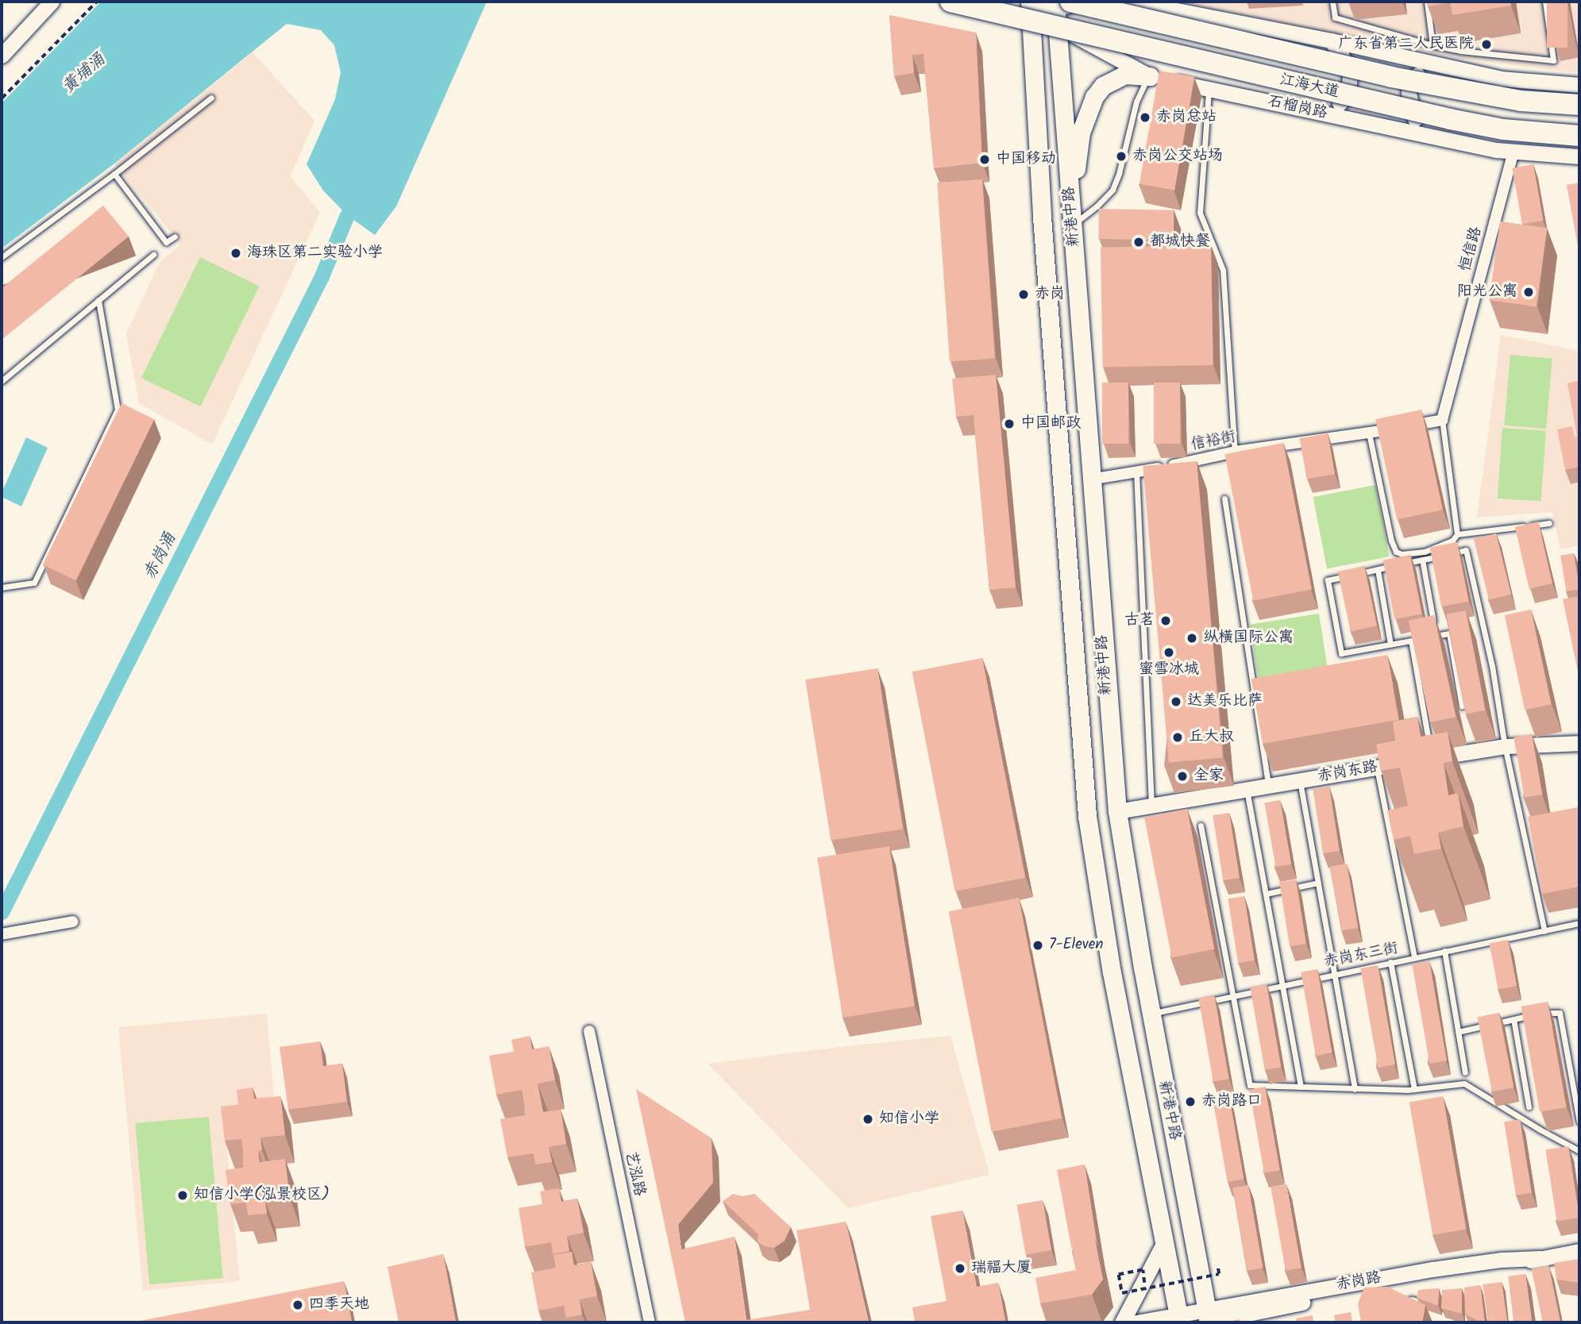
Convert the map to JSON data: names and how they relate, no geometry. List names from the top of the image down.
{
  "streets": {
    "highway": ["江海大道"],
    "main road": ["新港中路"],
    "street": [
      "石榴岗路",
      "恒信路",
      "信裕街",
      "赤岗东路",
      "艺泓路",
      "赤岗路"
    ],
    "lane": ["赤岗东三街"]
  },
  "crossings": [
    ["江海大道", "石榴岗路"],
    ["江海大道", "新港中路"],
    ["石榴岗路", "新港中路"],
    ["石榴岗路", "恒信路"],
    ["新港中路", "信裕街"],
    ["新港中路", "赤岗东路"],
    ["新港中路", "赤岗东三街"],
    ["新港中路", "赤岗路"],
    ["恒信路", "信裕街"]
  ],
  "water": ["黄埔涌", "赤岗涌"],
  "places": [
    "广东省第二人民医院",
    "赤岗总站",
    "赤岗公交站场",
    "中国移动",
    "都城快餐",
    "海珠区第二实验小学",
    "阳光公寓",
    "赤岗",
    "中国邮政",
    "古茗",
    "纵横国际公寓",
    "蜜雪冰城",
    "达美乐比萨",
    "丘大叔",
    "全家",
    "7-Eleven",
    "赤岗路口",
    "知信小学",
    "知信小学(泓景校区)",
    "瑞福大厦",
    "四季天地"
  ]
}
